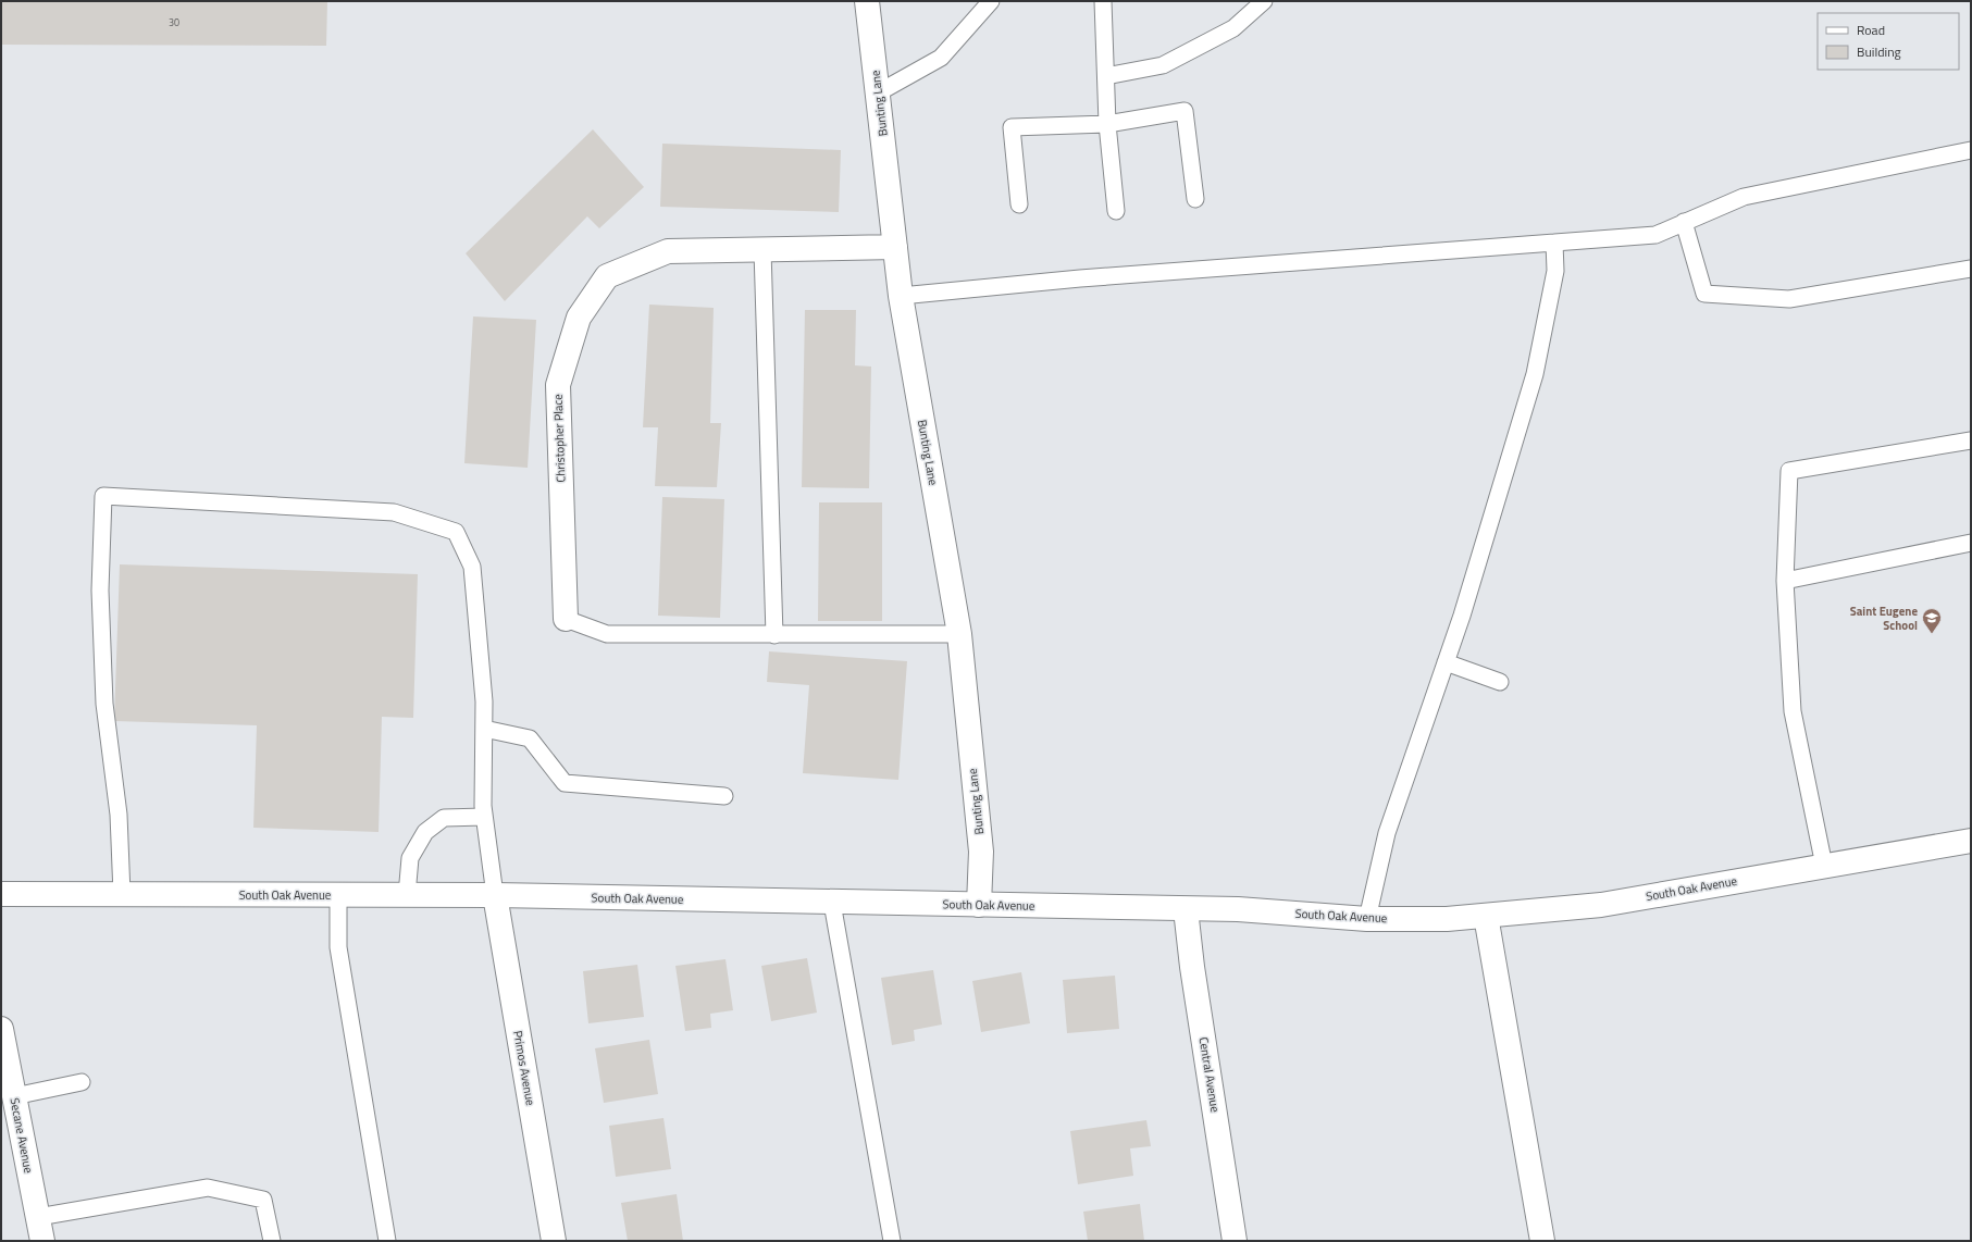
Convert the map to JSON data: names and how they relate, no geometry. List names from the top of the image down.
{
  "streets": {
    "street": [
      "Bunting Lane",
      "Christopher Place",
      "South Oak Avenue",
      "Primos Avenue",
      "Central Avenue",
      "Secane Avenue"
    ]
  },
  "crossings": [
    ["Bunting Lane", "Christopher Place"],
    ["Bunting Lane", "South Oak Avenue"],
    ["South Oak Avenue", "Primos Avenue"],
    ["South Oak Avenue", "Central Avenue"]
  ],
  "places": {
    "school or university": ["Saint Eugene School"]
  },
  "house_numbers": ["30"],
  "legend": ["Road", "Building"]
}
